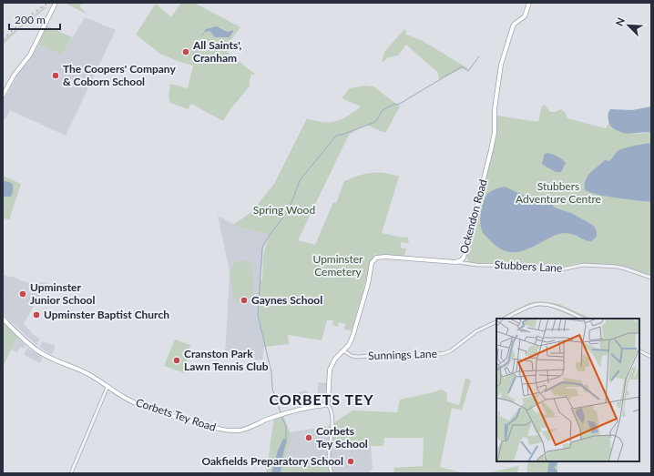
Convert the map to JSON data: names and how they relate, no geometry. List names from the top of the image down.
{
  "streets": {
    "main road": ["Ockendon Road", "Corbets Tey Road"],
    "street": ["Stubbers Lane", "Sunnings Lane"]
  },
  "crossings": [
    ["Ockendon Road", "Stubbers Lane"],
    ["Ockendon Road", "Sunnings Lane"],
    ["Ockendon Road", "Corbets Tey Road"]
  ],
  "districts": ["CORBETS TEY"],
  "parks": ["Stubbers Adventure Centre", "Spring Wood", "Upminster Cemetery"],
  "places": [
    "All Saints', Cranham",
    "The Coopers' Company & Coborn School",
    "Upminster Junior School",
    "Gaynes School",
    "Upminster Baptist Church",
    "Cranston Park Lawn Tennis Club",
    "Corbets Tey School",
    "Oakfields Preparatory School"
  ],
  "scale_bar": "200 m",
  "north": "top left"
}
